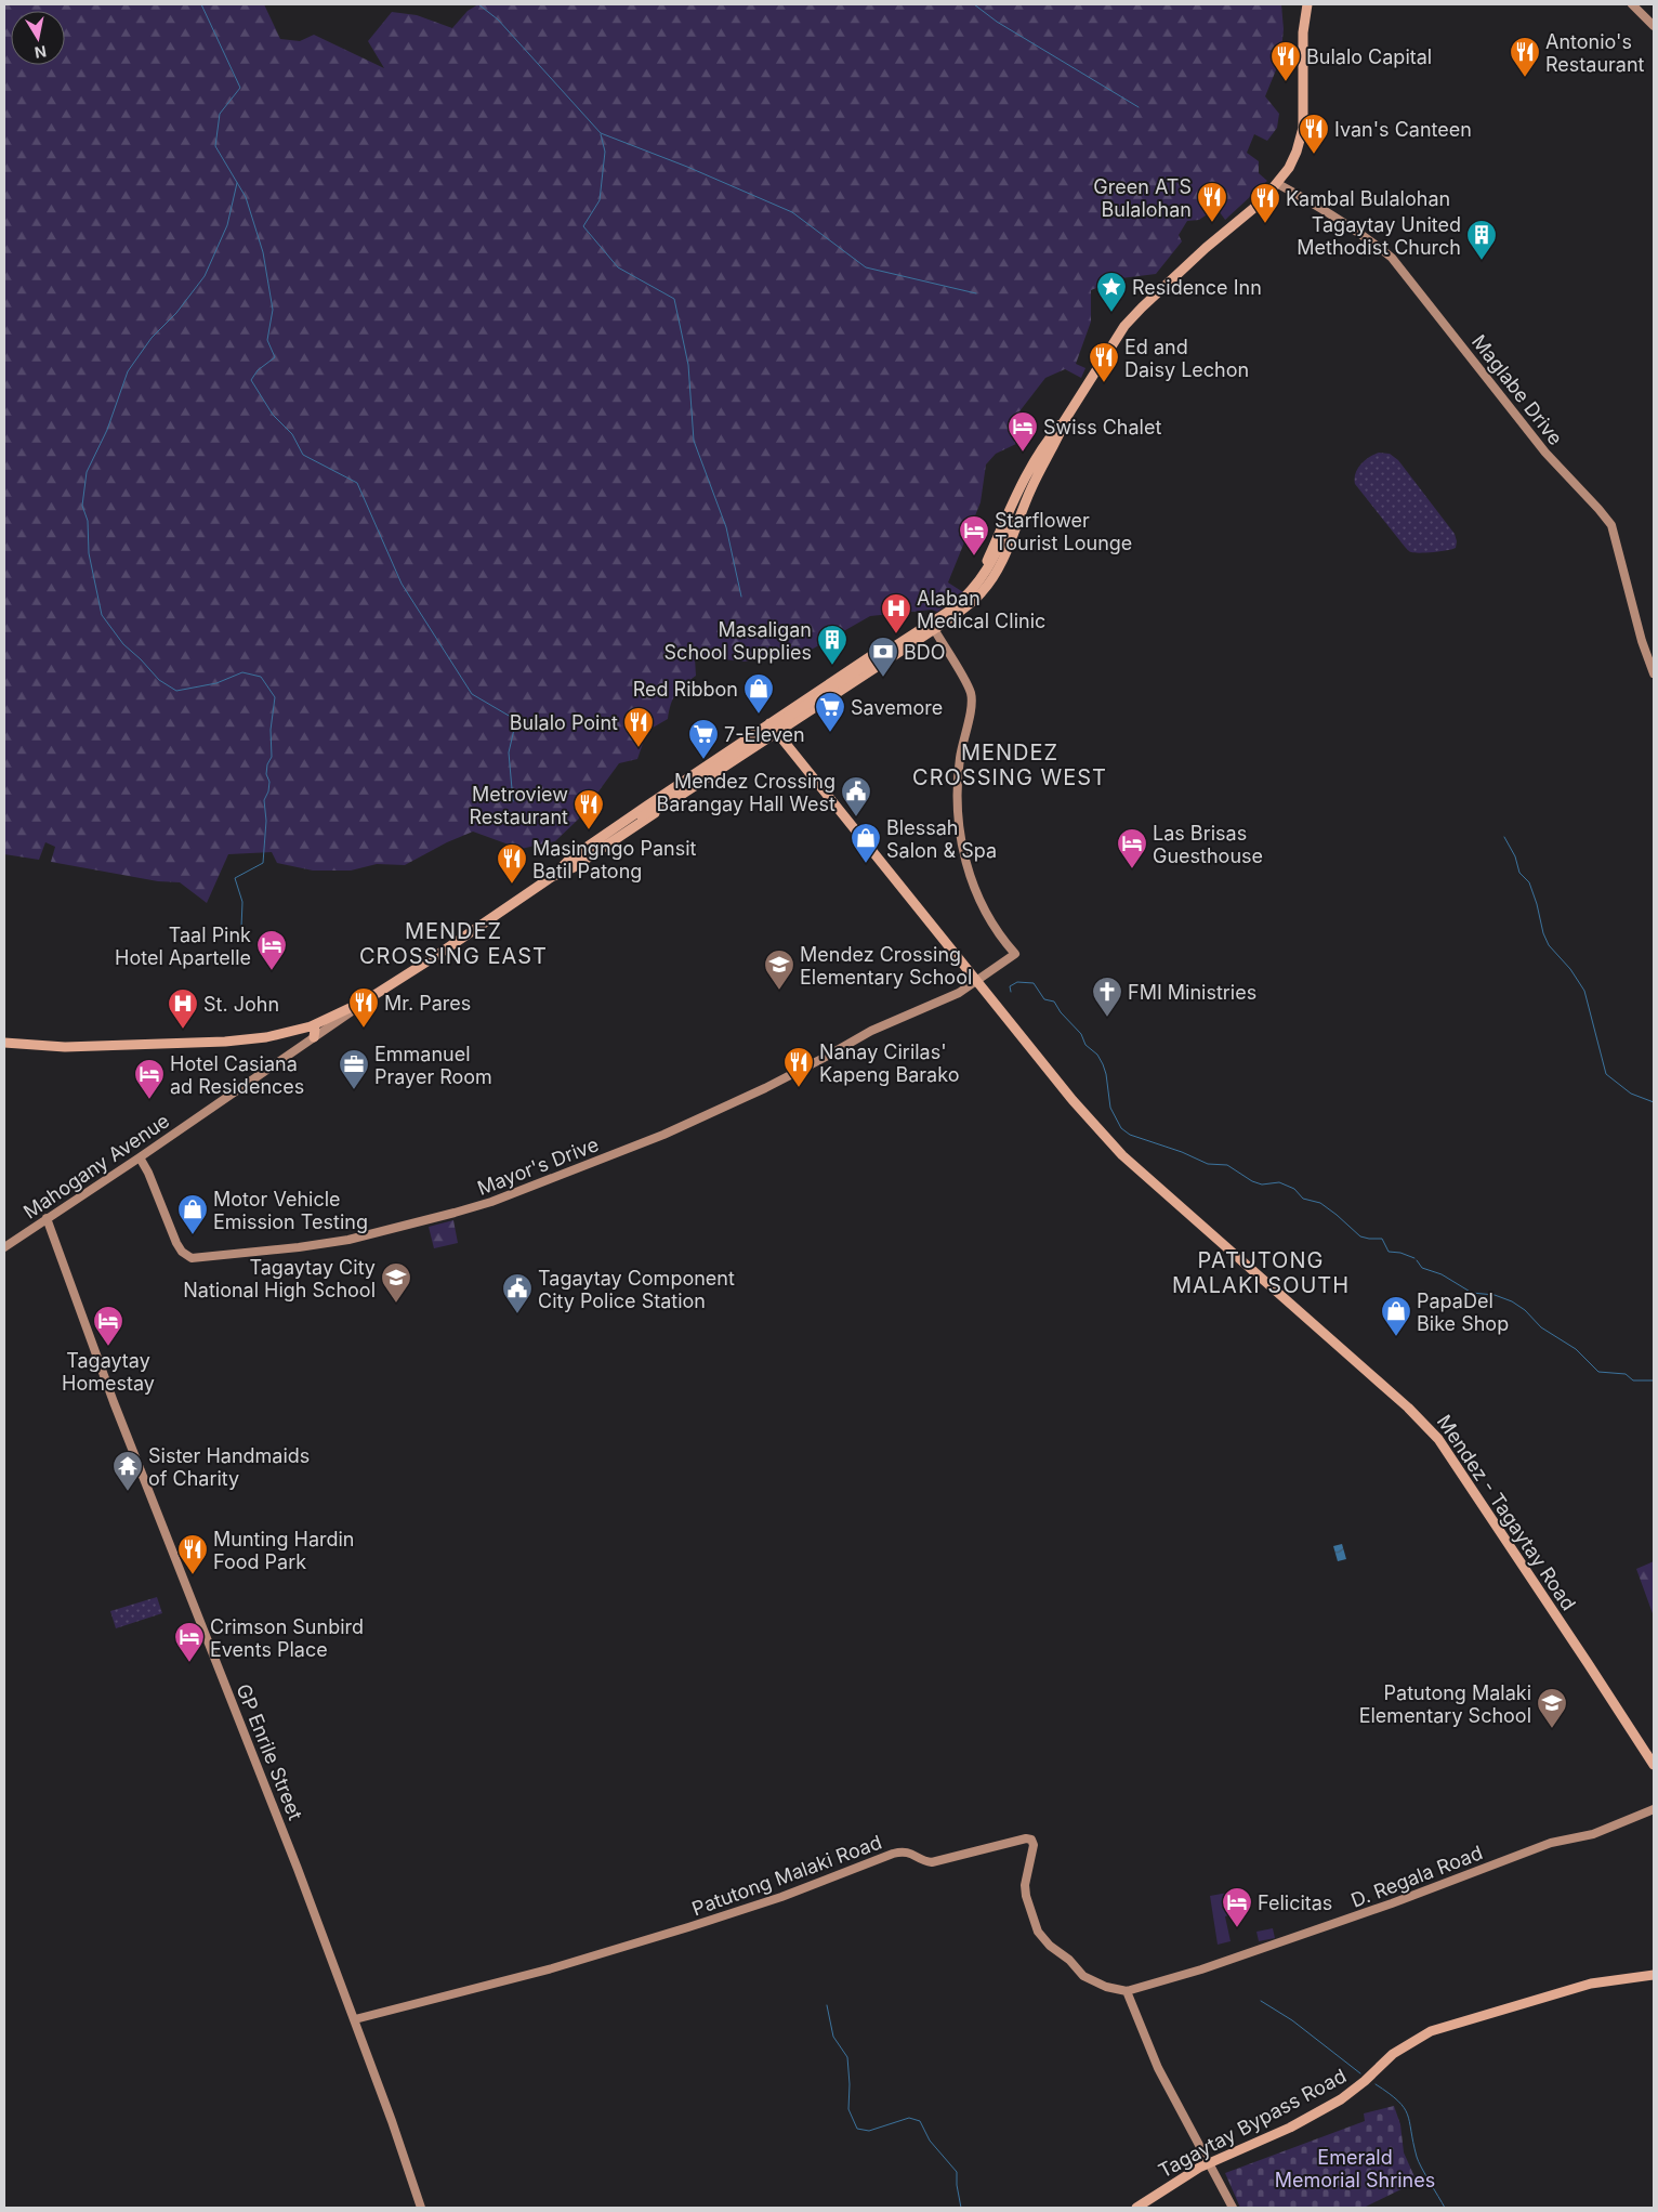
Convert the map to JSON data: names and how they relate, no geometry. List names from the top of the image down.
{
  "streets": {
    "main road": ["Mendez - Tagaytay Road", "Tagaytay Bypass Road"],
    "street": [
      "Maglabe Drive",
      "Mahogany Avenue",
      "Mayor's Drive",
      "GP Enrile Street",
      "Patutong Malaki Road",
      "D. Regala Road"
    ]
  },
  "crossings": [
    ["Mahogany Avenue", "Mayor's Drive"],
    ["Mahogany Avenue", "GP Enrile Street"],
    ["Mayor's Drive", "Mendez - Tagaytay Road"],
    ["GP Enrile Street", "Patutong Malaki Road"],
    ["Patutong Malaki Road", "D. Regala Road"]
  ],
  "districts": ["MENDEZ CROSSING WEST", "MENDEZ CROSSING EAST", "PATUTONG MALAKI SOUTH"],
  "parks": ["Emerald Memorial Shrines"],
  "places": {
    "restaurant": [
      "Antonio's Restaurant",
      "Bulalo Capital",
      "Ivan's Canteen",
      "Green ATS Bulalohan",
      "Kambal Bulalohan",
      "Ed and Daisy Lechon",
      "Bulalo Point",
      "Metroview Restaurant",
      "Masingngo Pansit Batil Patong",
      "Mr. Pares",
      "Nanay Cirilas' Kapeng Barako",
      "Munting Hardin Food Park"
    ],
    "building": ["Tagaytay United Methodist Church", "Masaligan School Supplies"],
    "place": ["Residence Inn"],
    "hotel": [
      "Swiss Chalet",
      "Starflower Tourist Lounge",
      "Las Brisas Guesthouse",
      "Taal Pink Hotel Apartelle",
      "Hotel Casiana ad Residences",
      "Tagaytay Homestay",
      "Crimson Sunbird Events Place",
      "Felicitas"
    ],
    "hospital": ["Alaban Medical Clinic", "St. John"],
    "bank": ["BDO"],
    "shop": [
      "Red Ribbon",
      "Blessah Salon & Spa",
      "Motor Vehicle Emission Testing",
      "PapaDel Bike Shop"
    ],
    "supermarket": ["Savemore", "7-Eleven"],
    "public building": ["Mendez Crossing Barangay Hall West", "Tagaytay Component City Police Station"],
    "school or university": ["Mendez Crossing Elementary School", "Tagaytay City National High School", "Patutong Malaki Elementary School"],
    "church": ["FMI Ministries"],
    "office": ["Emmanuel Prayer Room"],
    "temple": ["Sister Handmaids of Charity"]
  },
  "north": "bottom"
}
